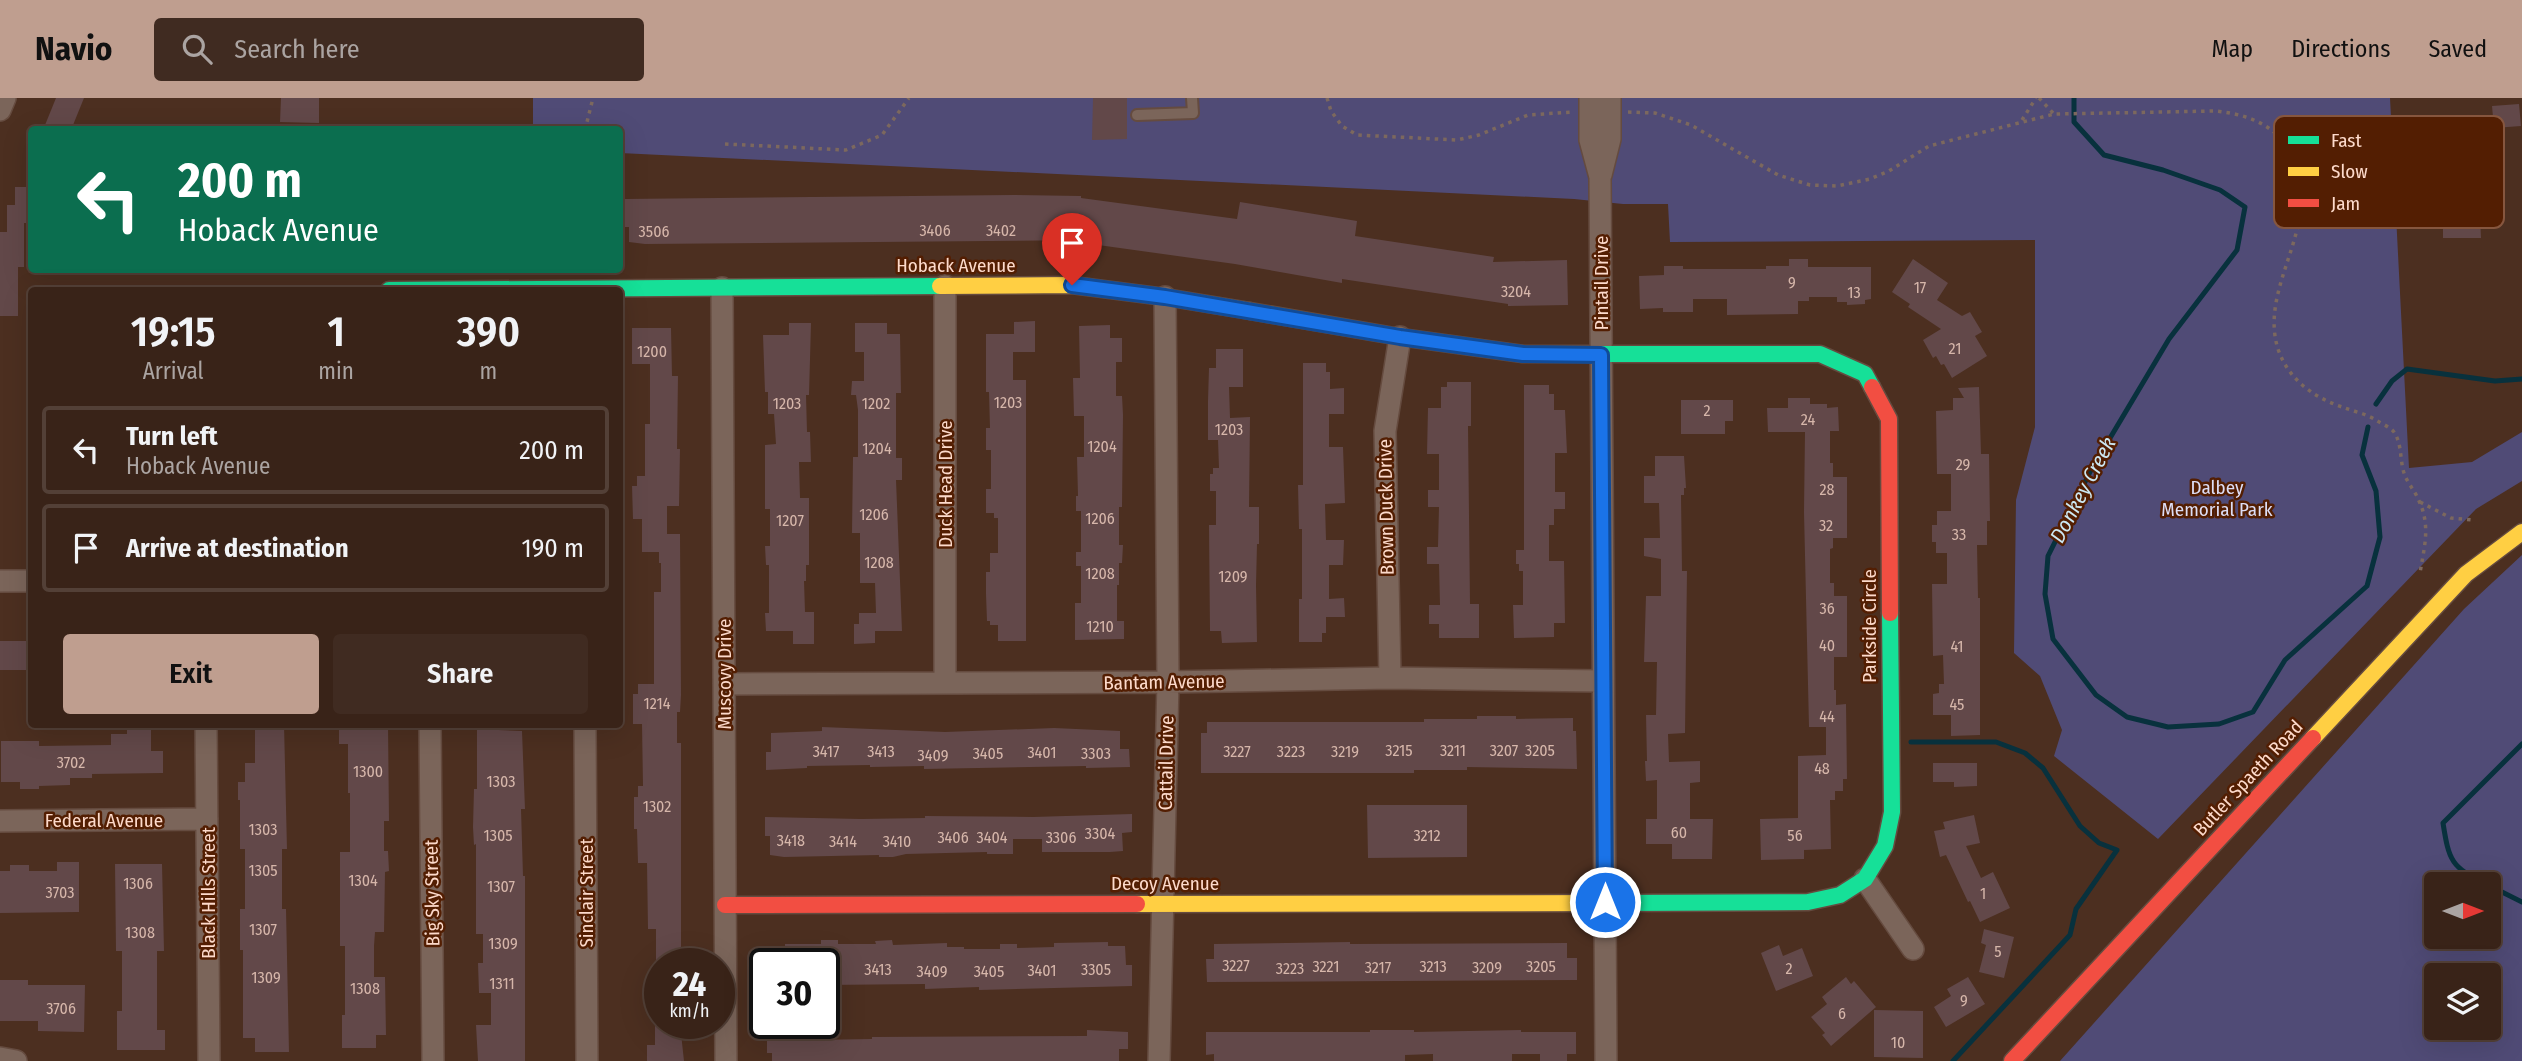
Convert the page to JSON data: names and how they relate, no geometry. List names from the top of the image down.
{
  "streets": {
    "street": [
      "Hoback Avenue",
      "Pintail Drive",
      "Duck Head Drive",
      "Brown Duck Drive",
      "Parkside Circle",
      "Muscovy Drive",
      "Bantam Avenue",
      "Cattail Drive",
      "Butler Spaeth Road",
      "Federal Avenue",
      "Decoy Avenue",
      "Black Hills Street",
      "Big Sky Street",
      "Sinclair Street"
    ]
  },
  "crossings": [
    ["Hoback Avenue", "Pintail Drive"],
    ["Hoback Avenue", "Duck Head Drive"],
    ["Hoback Avenue", "Brown Duck Drive"],
    ["Hoback Avenue", "Parkside Circle"],
    ["Hoback Avenue", "Muscovy Drive"],
    ["Hoback Avenue", "Cattail Drive"],
    ["Pintail Drive", "Parkside Circle"],
    ["Pintail Drive", "Bantam Avenue"],
    ["Pintail Drive", "Decoy Avenue"],
    ["Duck Head Drive", "Bantam Avenue"],
    ["Brown Duck Drive", "Bantam Avenue"],
    ["Parkside Circle", "Decoy Avenue"],
    ["Muscovy Drive", "Bantam Avenue"],
    ["Muscovy Drive", "Decoy Avenue"],
    ["Bantam Avenue", "Cattail Drive"],
    ["Cattail Drive", "Decoy Avenue"],
    ["Federal Avenue", "Black Hills Street"]
  ],
  "water": ["Donkey Creek"],
  "parks": ["Dalbey Memorial Park"],
  "house_numbers": [
    "3406",
    "3402",
    "3506",
    "9",
    "17",
    "3204",
    "13",
    "21",
    "1200",
    "1203",
    "1203",
    "1202",
    "2",
    "24",
    "1203",
    "1204",
    "1204",
    "29",
    "28",
    "1206",
    "1206",
    "1207",
    "32",
    "33",
    "1208",
    "1208",
    "1209",
    "36",
    "1210",
    "40",
    "41",
    "1214",
    "45",
    "44",
    "3215",
    "3211",
    "3207",
    "3205",
    "3417",
    "3413",
    "3227",
    "3223",
    "3219",
    "3401",
    "3405",
    "3303",
    "3409",
    "3702",
    "48",
    "1300",
    "1303",
    "1302",
    "1303",
    "60",
    "3304",
    "1305",
    "3212",
    "56",
    "3406",
    "3404",
    "3306",
    "3418",
    "3414",
    "3410",
    "1305",
    "1304",
    "1306",
    "1307",
    "3703",
    "1",
    "1307",
    "1308",
    "1309",
    "5",
    "3227",
    "3221",
    "3213",
    "3205",
    "3217",
    "3209",
    "3223",
    "2",
    "3413",
    "3305",
    "3401",
    "3409",
    "3405",
    "1309",
    "1311",
    "1308",
    "9",
    "3706",
    "6",
    "10"
  ],
  "legend": ["Fast", "Slow", "Jam"],
  "north": "right",
  "page": {
    "header": "Navio",
    "search": "Search here",
    "nav": ["Map", "Directions", "Saved"],
    "turn": ["200 m", "Hoback Avenue"],
    "eta": [
      "19:15",
      "Arrival",
      "1",
      "min",
      "390",
      "m"
    ],
    "list": [
      {
        "name": "Turn left",
        "note": "Hoback Avenue",
        "value": "200 m"
      },
      {
        "name": "Arrive at destination",
        "value": "190 m"
      }
    ],
    "buttons": ["Exit", "Share"],
    "speed": "24 km/h",
    "limit": "30"
  }
}
